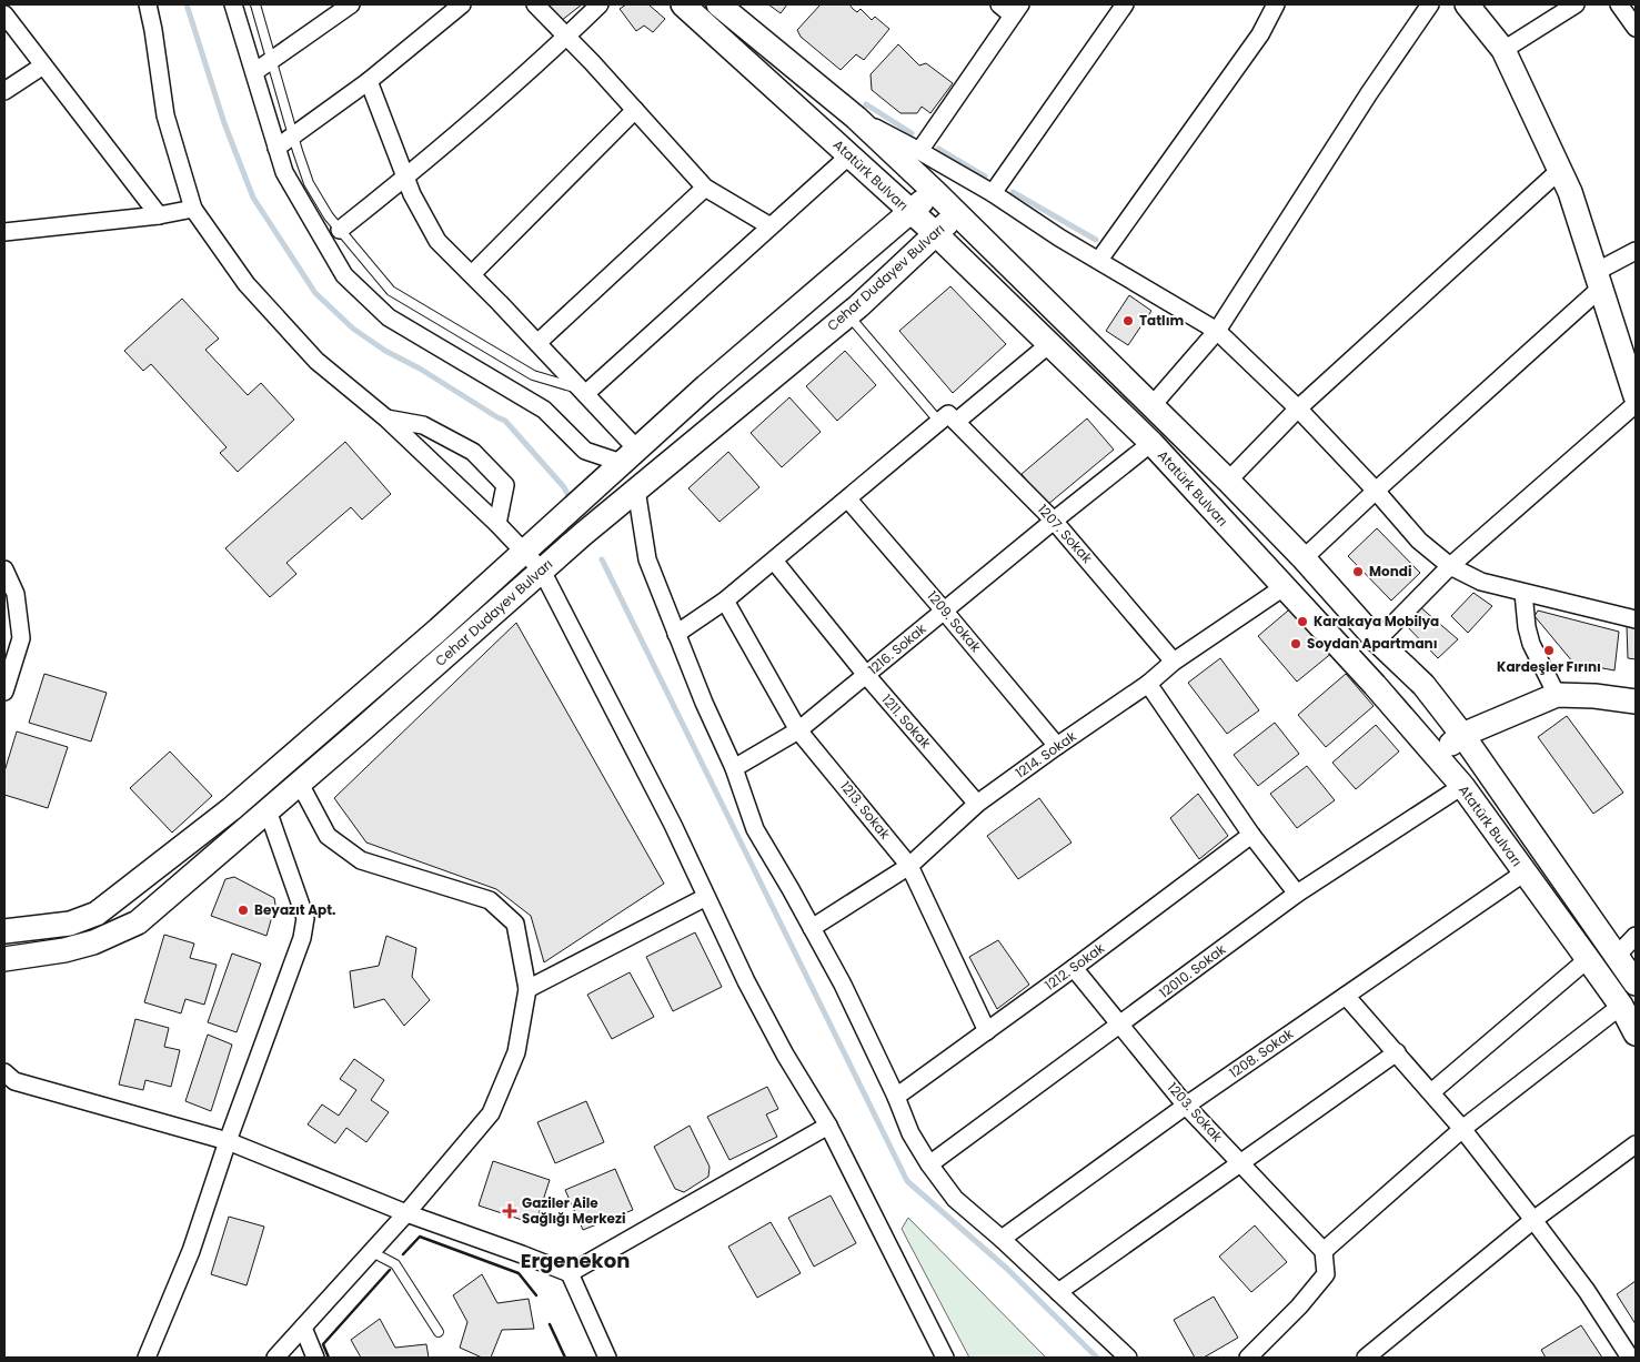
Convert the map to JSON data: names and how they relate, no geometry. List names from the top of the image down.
{
  "streets": {
    "street": [
      "Atatürk Bulvarı",
      "Cehar Dudayev Bulvarı",
      "1207. Sokak",
      "1209. Sokak",
      "1216. Sokak",
      "1211. Sokak",
      "1214. Sokak",
      "1213. Sokak",
      "1212. Sokak",
      "12010. Sokak",
      "1208. Sokak",
      "1203. Sokak"
    ]
  },
  "crossings": [
    ["Atatürk Bulvarı", "Cehar Dudayev Bulvarı"],
    ["Atatürk Bulvarı", "1216. Sokak"],
    ["Atatürk Bulvarı", "1214. Sokak"],
    ["Atatürk Bulvarı", "12010. Sokak"],
    ["Atatürk Bulvarı", "1208. Sokak"],
    ["1207. Sokak", "1216. Sokak"],
    ["1207. Sokak", "1214. Sokak"],
    ["1209. Sokak", "1216. Sokak"],
    ["1209. Sokak", "1214. Sokak"],
    ["1216. Sokak", "1211. Sokak"],
    ["1216. Sokak", "1213. Sokak"],
    ["1211. Sokak", "1214. Sokak"],
    ["1214. Sokak", "1213. Sokak"],
    ["1213. Sokak", "1212. Sokak"],
    ["1212. Sokak", "1203. Sokak"],
    ["12010. Sokak", "1203. Sokak"],
    ["1208. Sokak", "1203. Sokak"]
  ],
  "districts": ["Ergenekon"],
  "places": {
    "other": [
      "Tatlım",
      "Mondi",
      "Karakaya Mobilya",
      "Soydan Apartmanı",
      "Kardeşler Fırını",
      "Beyazıt Apt."
    ],
    "health": ["Gaziler Aile Sağlığı Merkezi"]
  }
}
